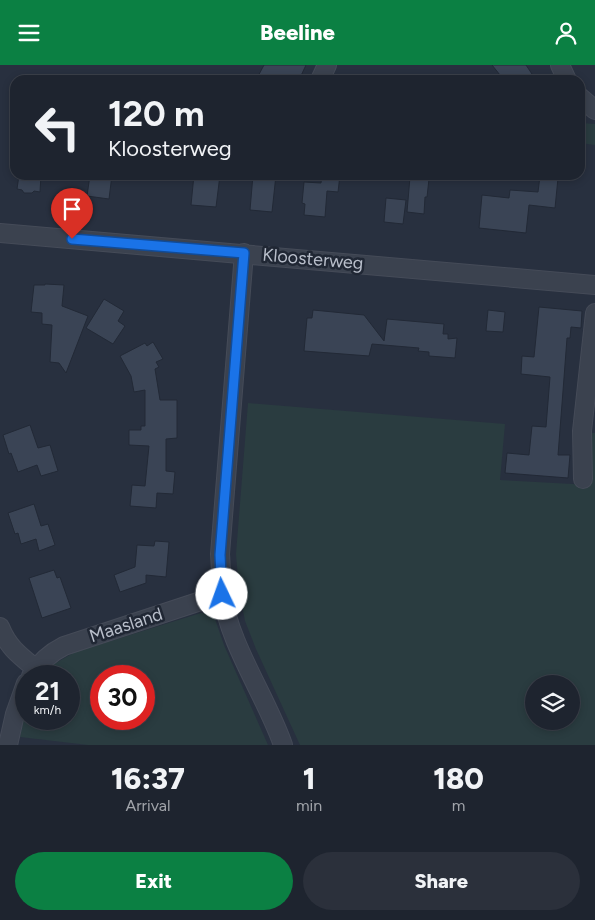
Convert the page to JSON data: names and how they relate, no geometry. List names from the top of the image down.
{
  "streets": {
    "street": ["Kloosterweg", "Maasland"]
  },
  "page": {
    "header": "Beeline",
    "turn": ["120 m", "Kloosterweg"],
    "speed": "21 km/h",
    "limit": "30",
    "eta": [
      "16:37",
      "Arrival",
      "1",
      "min",
      "180",
      "m"
    ],
    "buttons": ["Exit", "Share"]
  }
}
